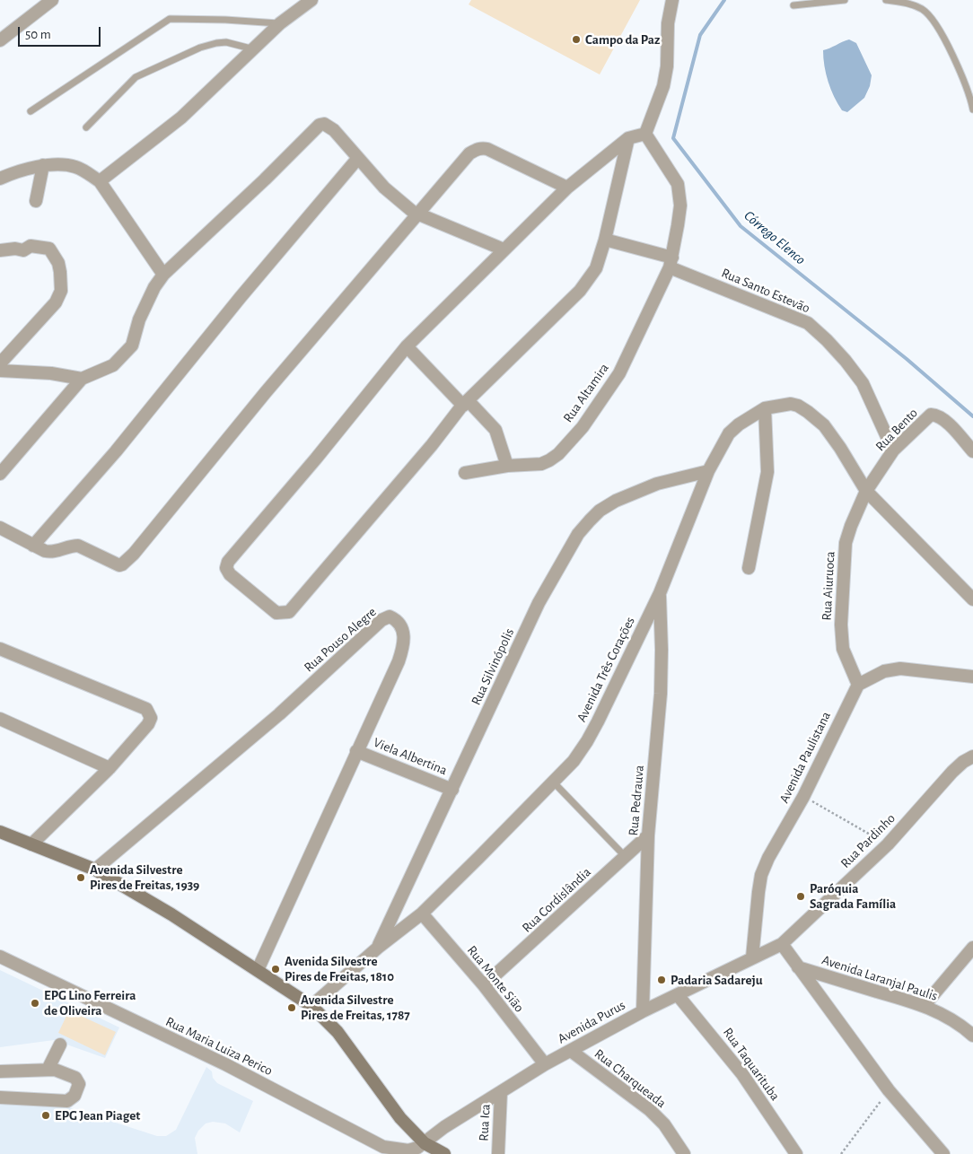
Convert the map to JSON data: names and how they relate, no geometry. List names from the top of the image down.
{
  "streets": {
    "street": [
      "Rua Santo Estevão",
      "Rua Altamira",
      "Rua Bento",
      "Rua Aiuruoca",
      "Rua Pouso Alegre",
      "Rua Silvinópolis",
      "Avenida Três Corações",
      "Viela Albertina",
      "Avenida Paulistana",
      "Rua Pedrauva",
      "Rua Pardinho",
      "Rua Cordislândia",
      "Avenida Laranjal Paulis",
      "Rua Monte Sião",
      "Avenida Purus",
      "Rua Maria Luiza Perico",
      "Rua Taquarituba",
      "Rua Charqueada",
      "Rua Ica"
    ]
  },
  "crossings": [
    ["Rua Santo Estevão", "Rua Altamira"],
    ["Rua Santo Estevão", "Rua Bento"],
    ["Rua Bento", "Rua Aiuruoca"],
    ["Rua Bento", "Avenida Três Corações"],
    ["Rua Aiuruoca", "Avenida Três Corações"],
    ["Rua Aiuruoca", "Avenida Paulistana"],
    ["Rua Pouso Alegre", "Viela Albertina"],
    ["Rua Silvinópolis", "Avenida Três Corações"],
    ["Rua Silvinópolis", "Viela Albertina"],
    ["Avenida Três Corações", "Rua Pedrauva"],
    ["Avenida Três Corações", "Rua Monte Sião"],
    ["Avenida Paulistana", "Avenida Purus"],
    ["Rua Pedrauva", "Rua Cordislândia"],
    ["Rua Pedrauva", "Avenida Purus"],
    ["Rua Pardinho", "Avenida Purus"],
    ["Rua Cordislândia", "Rua Monte Sião"],
    ["Rua Monte Sião", "Avenida Purus"],
    ["Avenida Purus", "Rua Maria Luiza Perico"],
    ["Avenida Purus", "Rua Taquarituba"],
    ["Avenida Purus", "Rua Charqueada"],
    ["Avenida Purus", "Rua Ica"]
  ],
  "water": ["Córrego Elenco"],
  "places": [
    "Campo da Paz",
    "Avenida Silvestre Pires de Freitas, 1939",
    "Paróquia Sagrada Família",
    "Avenida Silvestre Pires de Freitas, 1810",
    "Padaria Sadareju",
    "EPG Lino Ferreira de Oliveira",
    "Avenida Silvestre Pires de Freitas, 1787",
    "EPG Jean Piaget"
  ],
  "scale_bar": "50 m"
}
